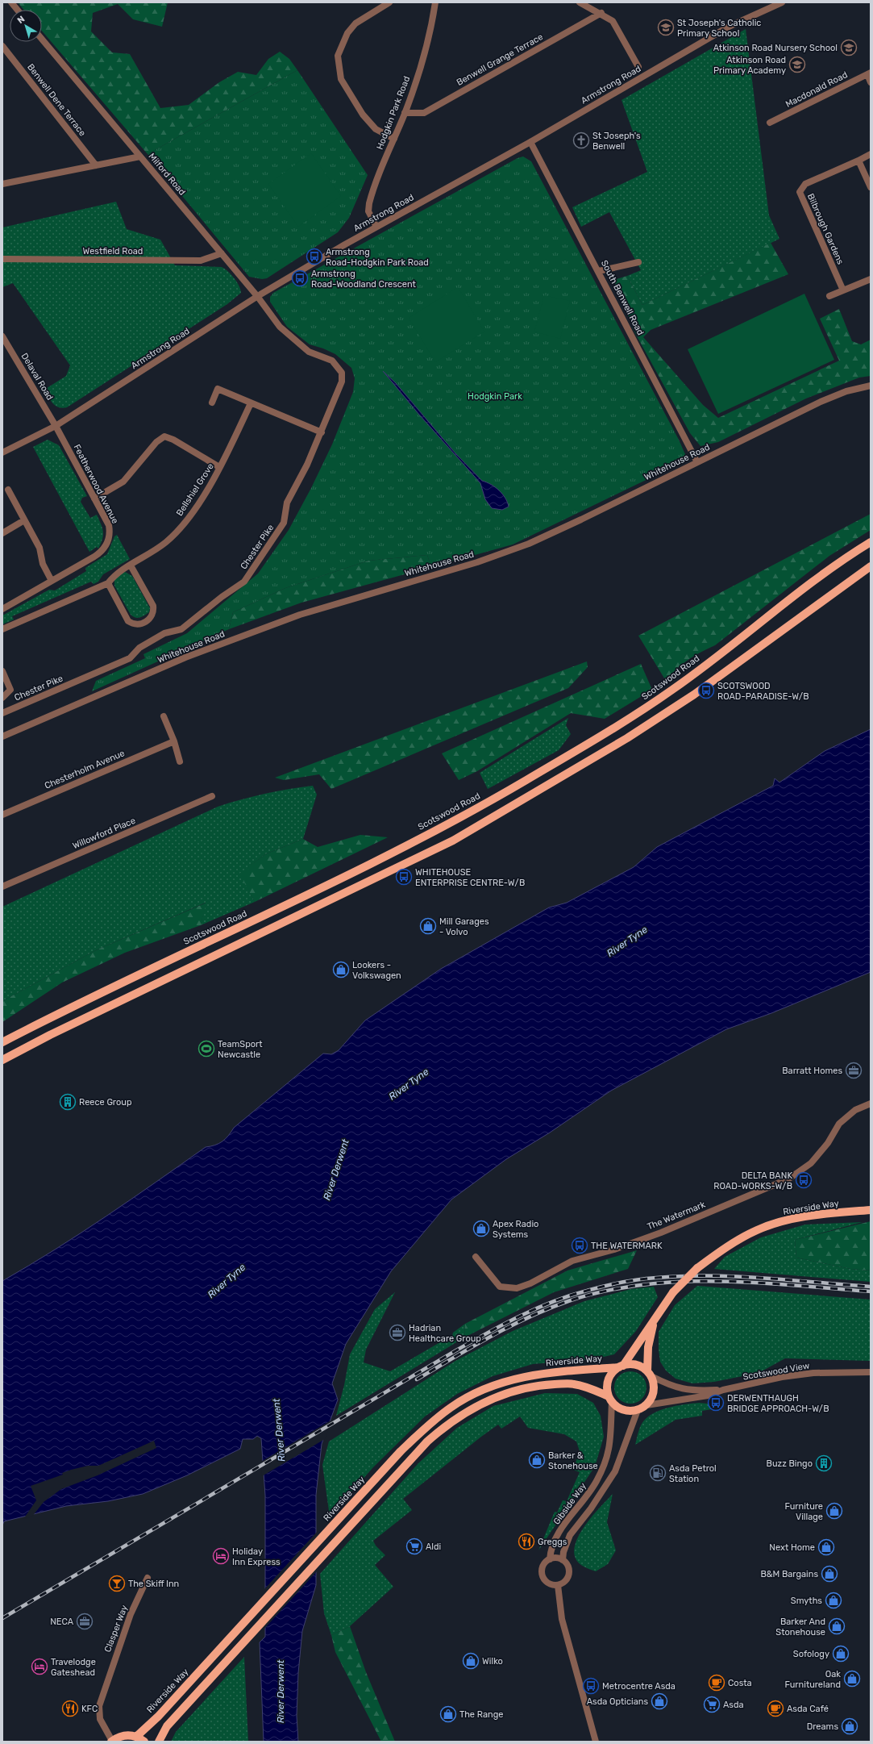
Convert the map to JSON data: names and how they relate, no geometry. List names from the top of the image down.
{
  "streets": {
    "main road": ["Scotswood Road", "Riverside Way"],
    "street": [
      "Benwell Grange Terrace",
      "Armstrong Road",
      "Macdonald Road",
      "Benwell Dene Terrace",
      "Hodgkin Park Road",
      "Milford Road",
      "Bilbrough Gardens",
      "Westfield Road",
      "South Benwell Road",
      "Delaval Road",
      "Whitehouse Road",
      "Featherwood Avenue",
      "Bellshiel Grove",
      "Chester Pike",
      "Chesterholm Avenue",
      "Willowford Place",
      "The Watermark",
      "Scotswood View",
      "Gibside Way",
      "Clasper Way"
    ]
  },
  "crossings": [
    ["Benwell Grange Terrace", "Hodgkin Park Road"],
    ["Armstrong Road", "Hodgkin Park Road"],
    ["Armstrong Road", "Milford Road"],
    ["Armstrong Road", "South Benwell Road"],
    ["Armstrong Road", "Delaval Road"],
    ["Armstrong Road", "Featherwood Avenue"],
    ["Armstrong Road", "Chester Pike"],
    ["Benwell Dene Terrace", "Milford Road"],
    ["Milford Road", "Westfield Road"],
    ["Milford Road", "Chester Pike"],
    ["South Benwell Road", "Whitehouse Road"],
    ["Delaval Road", "Featherwood Avenue"],
    ["Riverside Way", "Scotswood View"],
    ["Riverside Way", "Gibside Way"],
    ["Scotswood View", "Gibside Way"]
  ],
  "water": ["River Tyne", "River Derwent"],
  "parks": ["Hodgkin Park"],
  "places": {
    "school or university": ["St Joseph's Catholic Primary School", "Atkinson Road Nursery School", "Atkinson Road Primary Academy"],
    "church": ["St Joseph's Benwell"],
    "bus stop": [
      "Armstrong Road-Hodgkin Park Road",
      "Armstrong Road-Woodland Crescent",
      "SCOTSWOOD ROAD-PARADISE-W/B",
      "WHITEHOUSE ENTERPRISE CENTRE-W/B",
      "DELTA BANK ROAD-WORKS-W/B",
      "THE WATERMARK",
      "DERWENTHAUGH BRIDGE APPROACH-W/B",
      "Metrocentre Asda"
    ],
    "shop": [
      "Mill Garages - Volvo",
      "Lookers - Volkswagen",
      "Apex Radio Systems",
      "Barker & Stonehouse",
      "Furniture Village",
      "Next Home",
      "B&M Bargains",
      "Smyths",
      "Barker And Stonehouse",
      "Sofology",
      "Wilko",
      "Oak Furnitureland",
      "Asda Opticians",
      "The Range",
      "Dreams"
    ],
    "sports": ["TeamSport Newcastle"],
    "office": ["Barratt Homes", "Hadrian Healthcare Group", "NECA"],
    "building": ["Reece Group", "Buzz Bingo"],
    "fuel station": ["Asda Petrol Station"],
    "restaurant": ["Greggs", "KFC"],
    "supermarket": ["Aldi", "Asda"],
    "hotel": ["Holiday Inn Express", "Travelodge Gateshead"],
    "bar": ["The Skiff Inn"],
    "cafe": ["Costa", "Asda Café"]
  },
  "north": "top left"
}
